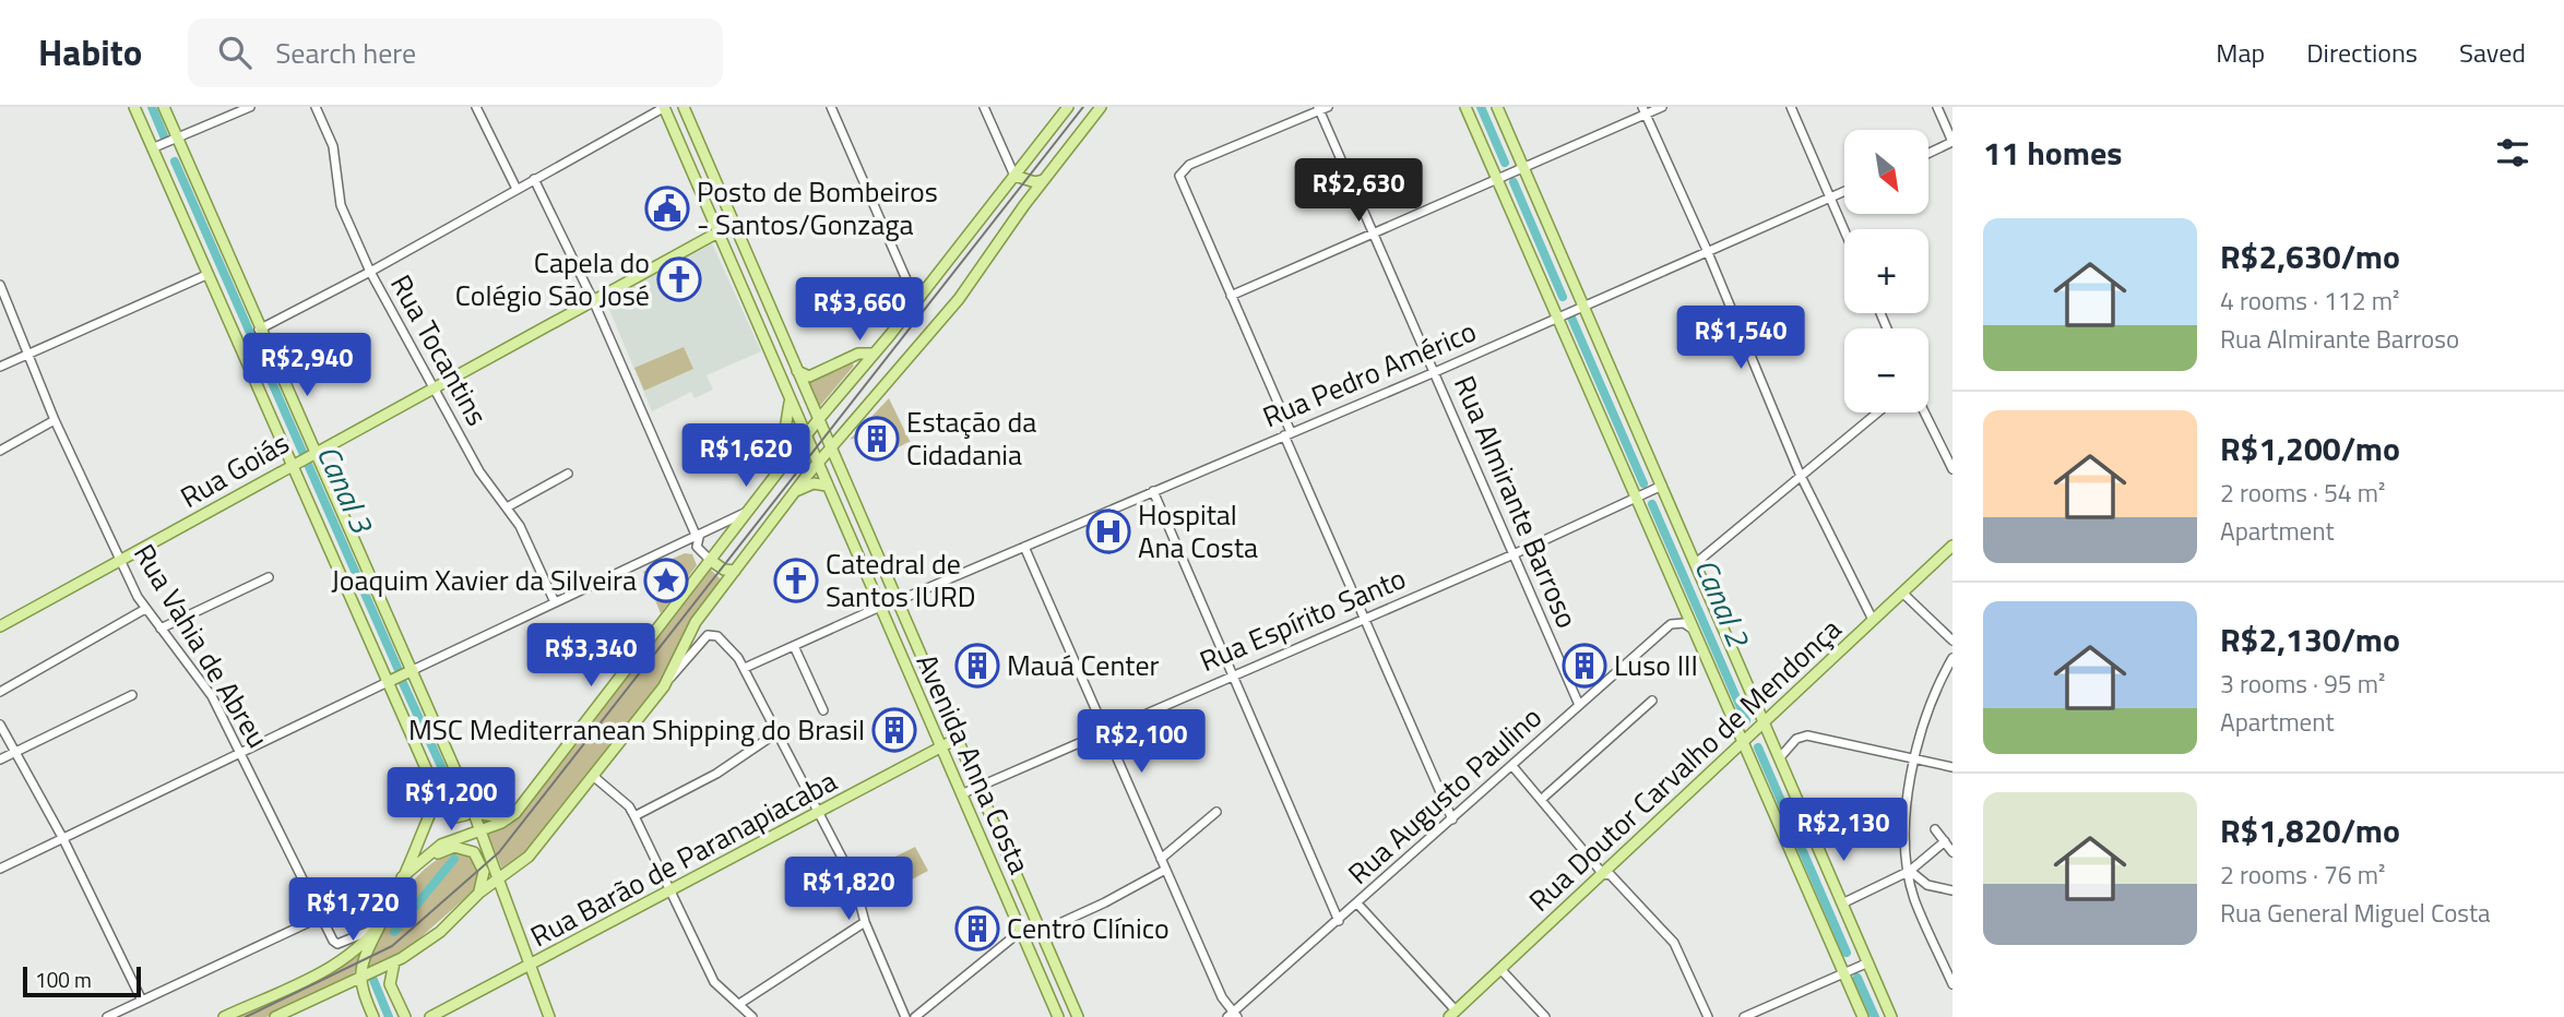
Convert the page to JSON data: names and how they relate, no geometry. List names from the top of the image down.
{
  "streets": {
    "main road": [
      "Rua Goiás",
      "Avenida Anna Costa",
      "Rua Doutor Carvalho de Mendonça",
      "Rua Barão de Paranapiacaba"
    ],
    "street": [
      "Rua Tocantins",
      "Rua Pedro Américo",
      "Rua Almirante Barroso",
      "Rua Espírito Santo",
      "Rua Vahia de Abreu",
      "Rua Augusto Paulino"
    ]
  },
  "crossings": [
    ["Rua Tocantins", "Rua Goiás"],
    ["Rua Pedro Américo", "Rua Almirante Barroso"],
    ["Rua Pedro Américo", "Avenida Anna Costa"],
    ["Rua Goiás", "Rua Vahia de Abreu"],
    ["Rua Goiás", "Avenida Anna Costa"],
    ["Rua Almirante Barroso", "Rua Espírito Santo"],
    ["Rua Almirante Barroso", "Rua Augusto Paulino"],
    ["Rua Espírito Santo", "Avenida Anna Costa"],
    ["Avenida Anna Costa", "Rua Barão de Paranapiacaba"]
  ],
  "water": ["Canal 3", "Canal 2"],
  "places": {
    "public building": ["Posto de Bombeiros - Santos/Gonzaga"],
    "church": ["Capela do Colégio São José", "Catedral de Santos IURD"],
    "building": [
      "Estação da Cidadania",
      "Mauá Center",
      "Luso III",
      "MSC Mediterranean Shipping do Brasil",
      "Centro Clínico"
    ],
    "hospital": ["Hospital Ana Costa"],
    "place": ["Joaquim Xavier da Silveira"]
  },
  "scale_bar": "100 m",
  "north": "bottom right",
  "page": {
    "header": "Habito",
    "search": "Search here",
    "nav": ["Map", "Directions", "Saved"],
    "heading": "11 homes",
    "map_buttons": ["+", "−"],
    "price": [
      "R$2,630",
      "R$3,660",
      "R$1,540",
      "R$2,940",
      "R$1,620",
      "R$3,340",
      "R$2,100",
      "R$1,200",
      "R$2,130",
      "R$1,820",
      "R$1,720"
    ],
    "list": [
      {
        "name": "R$2,630/mo",
        "note": "4 rooms · 112 m² · Rua Almirante Barroso"
      },
      {
        "name": "R$1,200/mo",
        "note": "2 rooms · 54 m² · Apartment"
      },
      {
        "name": "R$2,130/mo",
        "note": "3 rooms · 95 m² · Apartment"
      },
      {
        "name": "R$1,820/mo",
        "note": "2 rooms · 76 m² · Rua General Miguel Costa"
      }
    ],
    "scale": "100 m"
  }
}
